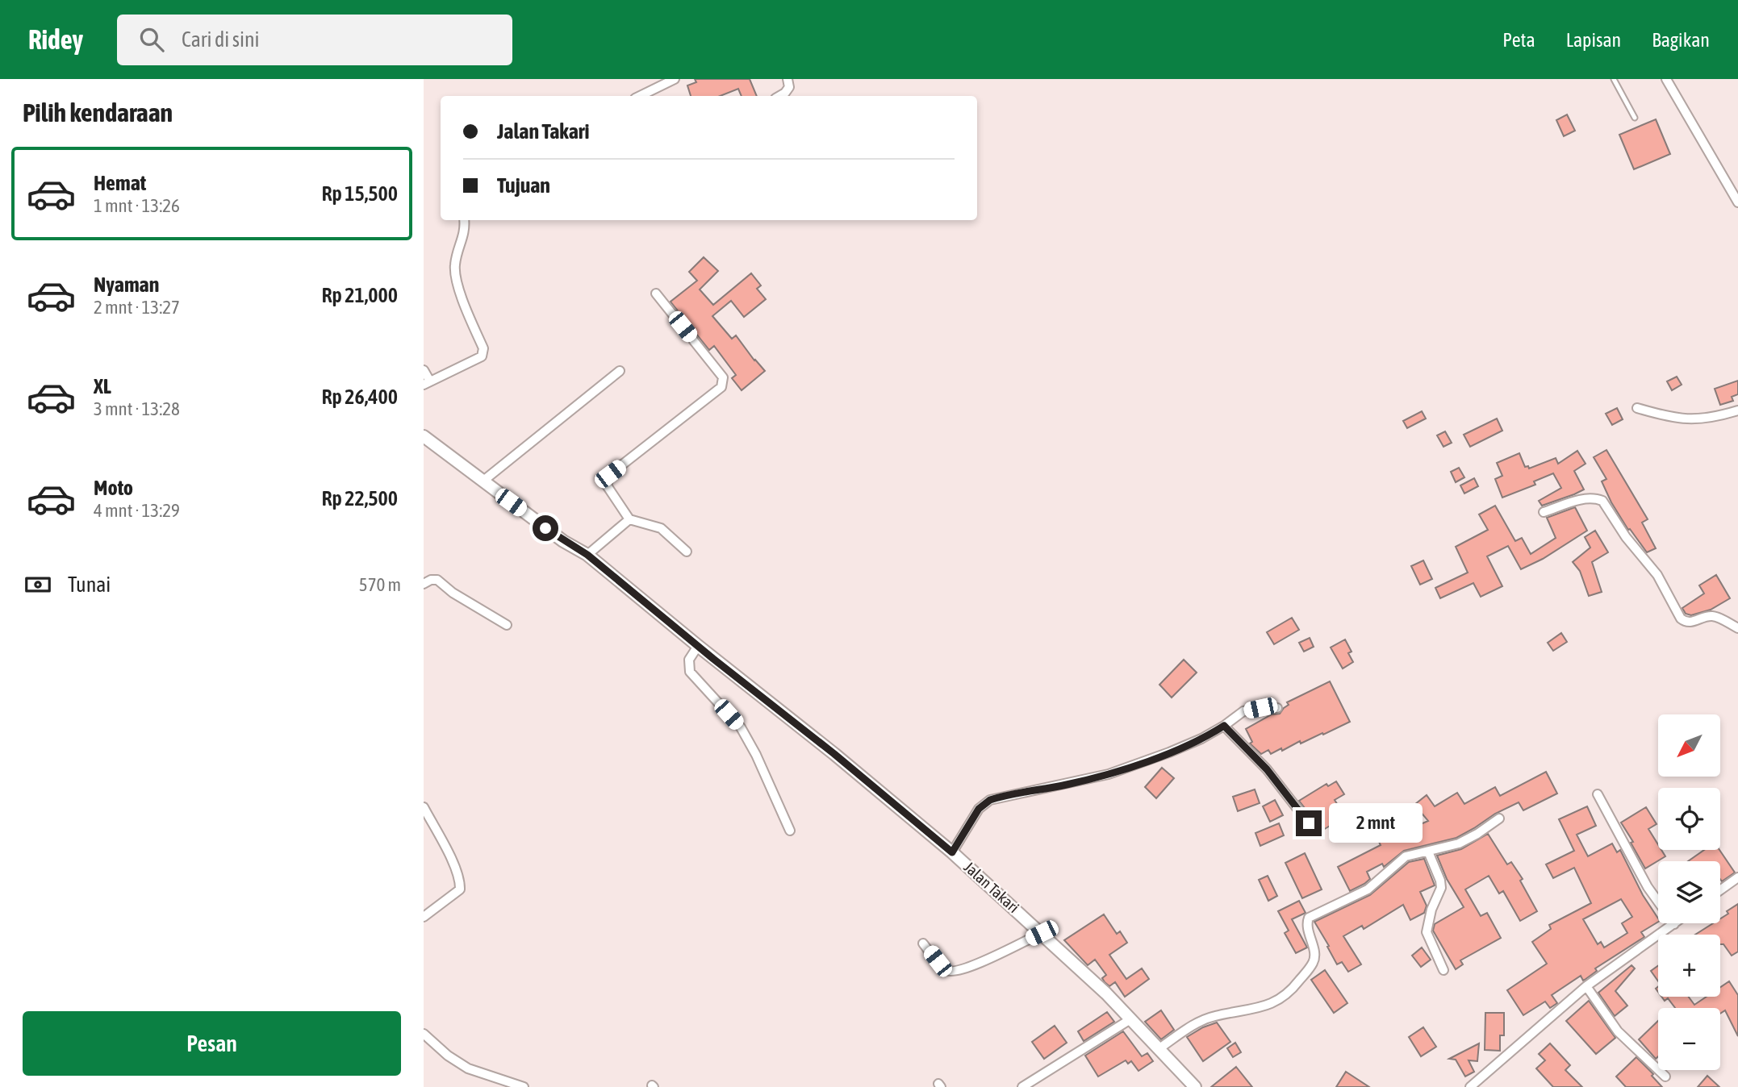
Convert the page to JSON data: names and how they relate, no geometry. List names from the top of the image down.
{
  "streets": {
    "street": ["Jalan Takari"]
  },
  "north": "bottom left",
  "page": {
    "header": "Ridey",
    "search": "Cari di sini",
    "nav": ["Peta", "Lapisan", "Bagikan"],
    "heading": "Pilih kendaraan",
    "banner": ["Jalan Takari", "Tujuan"],
    "list": [
      {
        "name": "Hemat",
        "note": "1 mnt · 13:26",
        "value": "Rp 15,500"
      },
      {
        "name": "Nyaman",
        "note": "2 mnt · 13:27",
        "value": "Rp 21,000"
      },
      {
        "name": "XL",
        "note": "3 mnt · 13:28",
        "value": "Rp 26,400"
      },
      {
        "name": "Moto",
        "note": "4 mnt · 13:29",
        "value": "Rp 22,500"
      }
    ],
    "pay": ["Tunai", "570 m"],
    "map_buttons": ["+", "−"],
    "bubble": "2 mnt",
    "buttons": "Pesan"
  }
}
